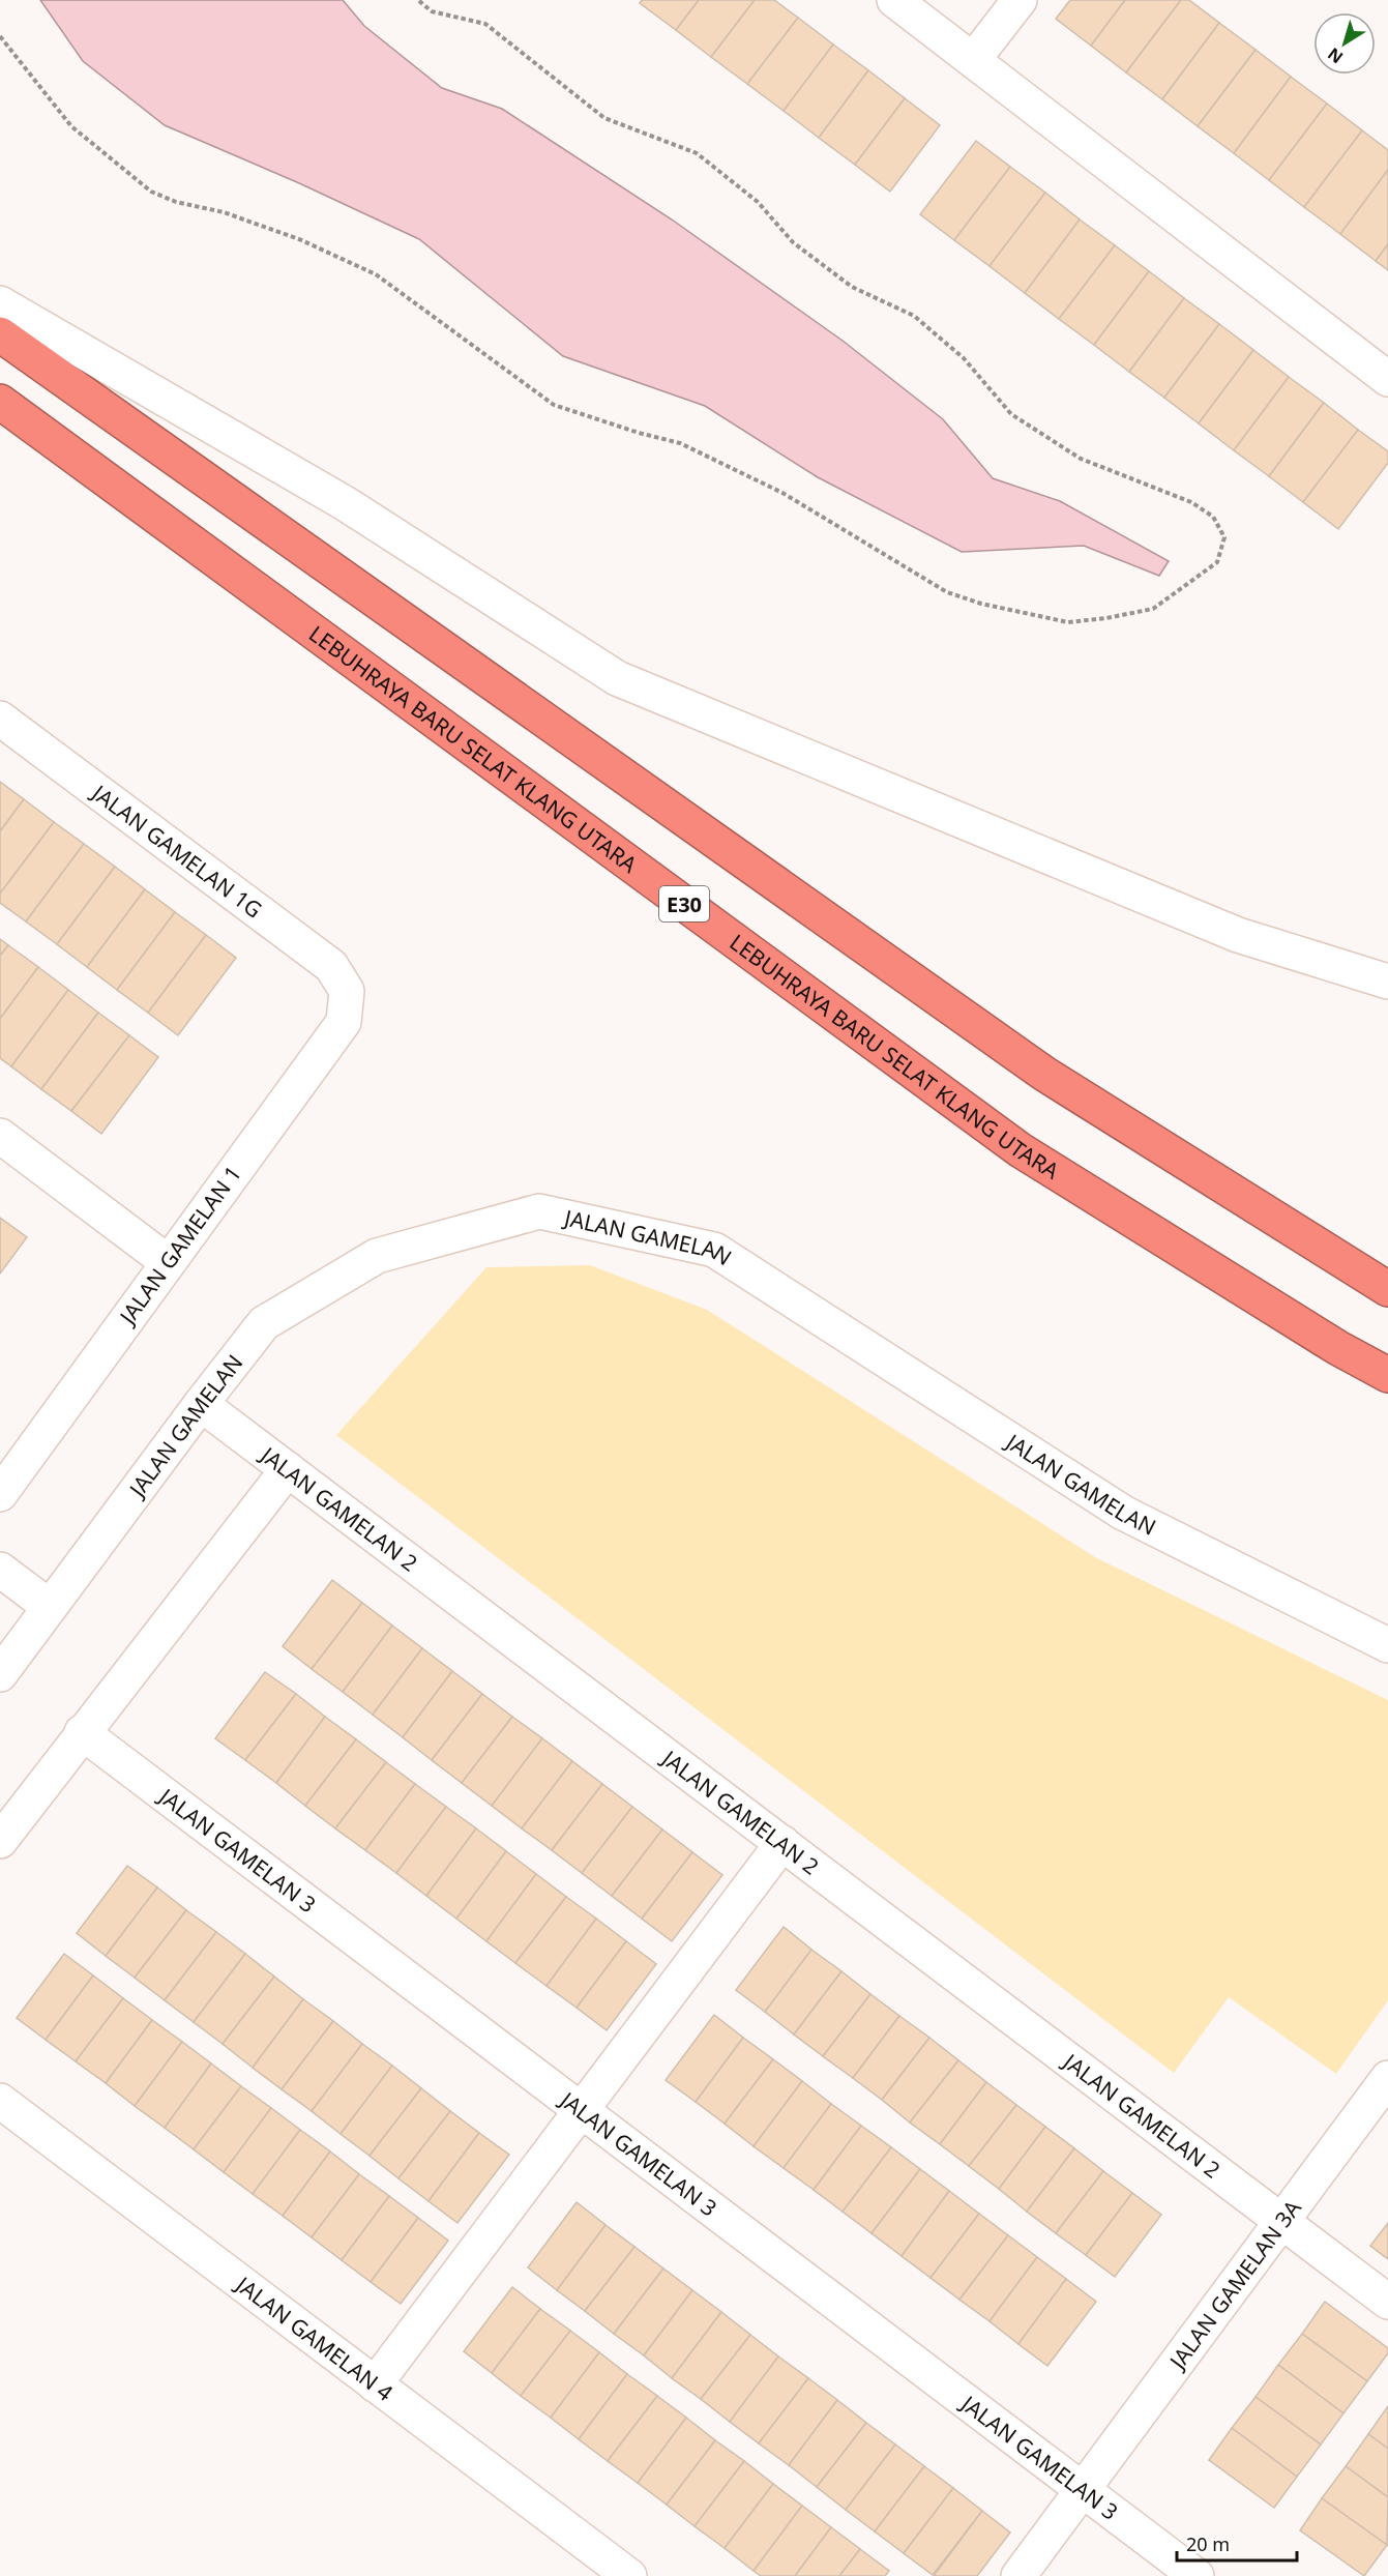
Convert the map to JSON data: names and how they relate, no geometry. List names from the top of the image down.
{
  "streets": {
    "highway": ["LEBUHRAYA BARU SELAT KLANG UTARA", "E30"],
    "street": [
      "JALAN GAMELAN 1G",
      "JALAN GAMELAN",
      "JALAN GAMELAN 1",
      "JALAN GAMELAN 2",
      "JALAN GAMELAN 3",
      "JALAN GAMELAN 3A",
      "JALAN GAMELAN 4"
    ]
  },
  "crossings": [
    ["JALAN GAMELAN 1G", "JALAN GAMELAN 1"],
    ["JALAN GAMELAN", "JALAN GAMELAN 2"],
    ["JALAN GAMELAN 2", "JALAN GAMELAN 3A"],
    ["JALAN GAMELAN 3", "JALAN GAMELAN 3A"]
  ],
  "scale_bar": "20 m",
  "north": "bottom left"
}
